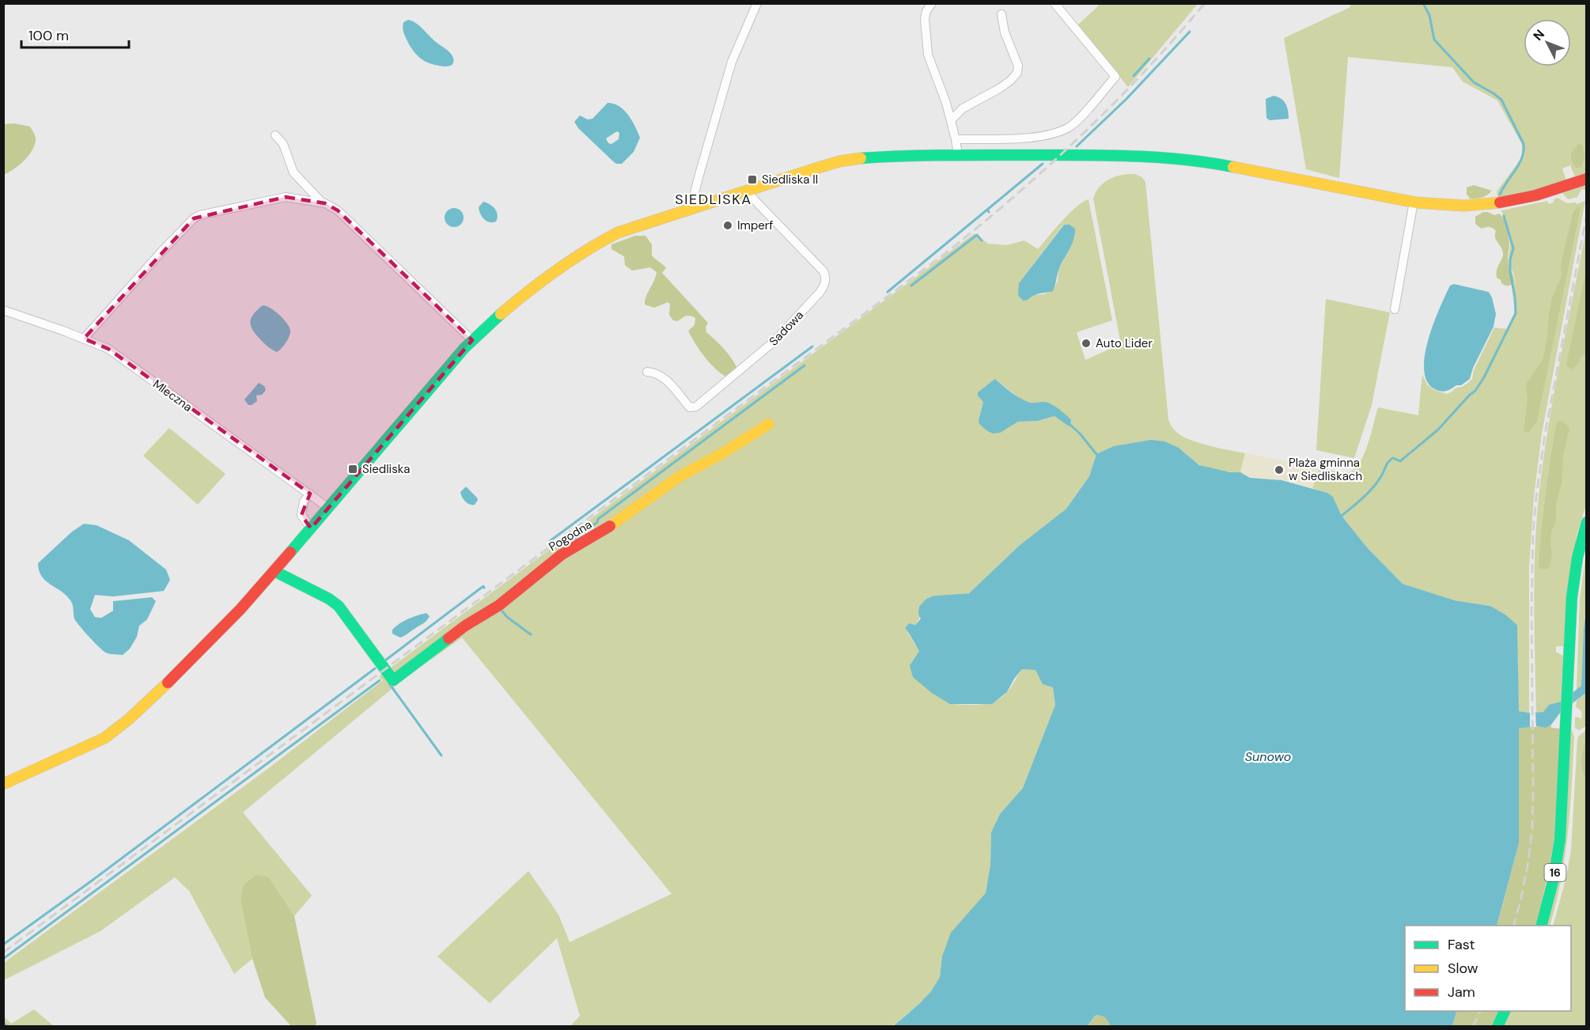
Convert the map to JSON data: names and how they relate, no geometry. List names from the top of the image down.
{
  "streets": {
    "main road": ["Pogodna", "16"],
    "street": ["Sadowa", "Mleczna"]
  },
  "districts": ["SIEDLISKA"],
  "water": ["Sunowo"],
  "places": {
    "transit": ["Siedliska II", "Siedliska"],
    "other": ["Imperf", "Auto Lider", "Plaża gminna w Siedliskach"]
  },
  "legend": ["Fast", "Slow", "Jam"],
  "scale_bar": "100 m",
  "north": "top left"
}
